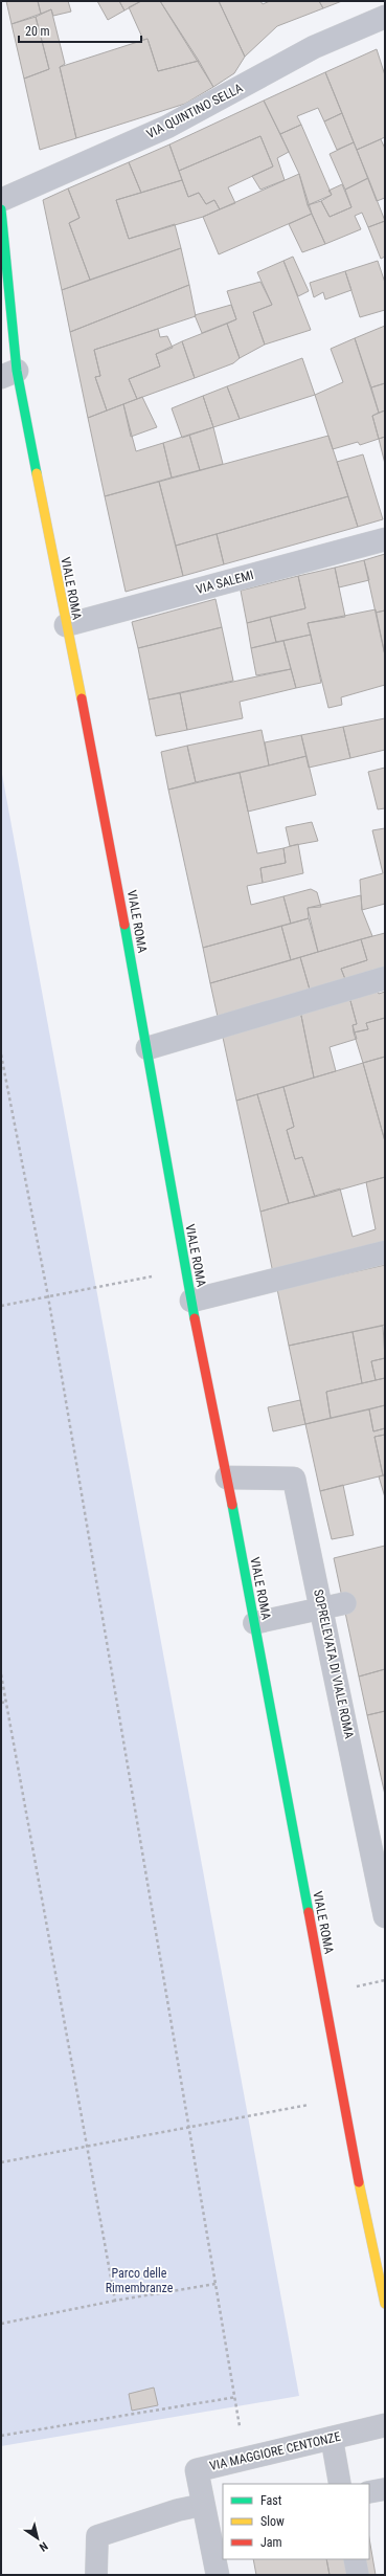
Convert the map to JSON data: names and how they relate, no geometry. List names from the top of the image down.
{
  "streets": {
    "main road": ["VIALE ROMA"],
    "street": [
      "VIA QUINTINO SELLA",
      "VIA SALEMI",
      "SOPRELEVATA DI VIALE ROMA",
      "VIA MAGGIORE CENTONZE"
    ]
  },
  "crossings": [
    ["VIA SALEMI", "VIALE ROMA"],
    ["VIALE ROMA", "SOPRELEVATA DI VIALE ROMA"]
  ],
  "parks": ["Parco delle Rimembranze"],
  "legend": ["Fast", "Slow", "Jam"],
  "scale_bar": "20 m",
  "north": "bottom right"
}
